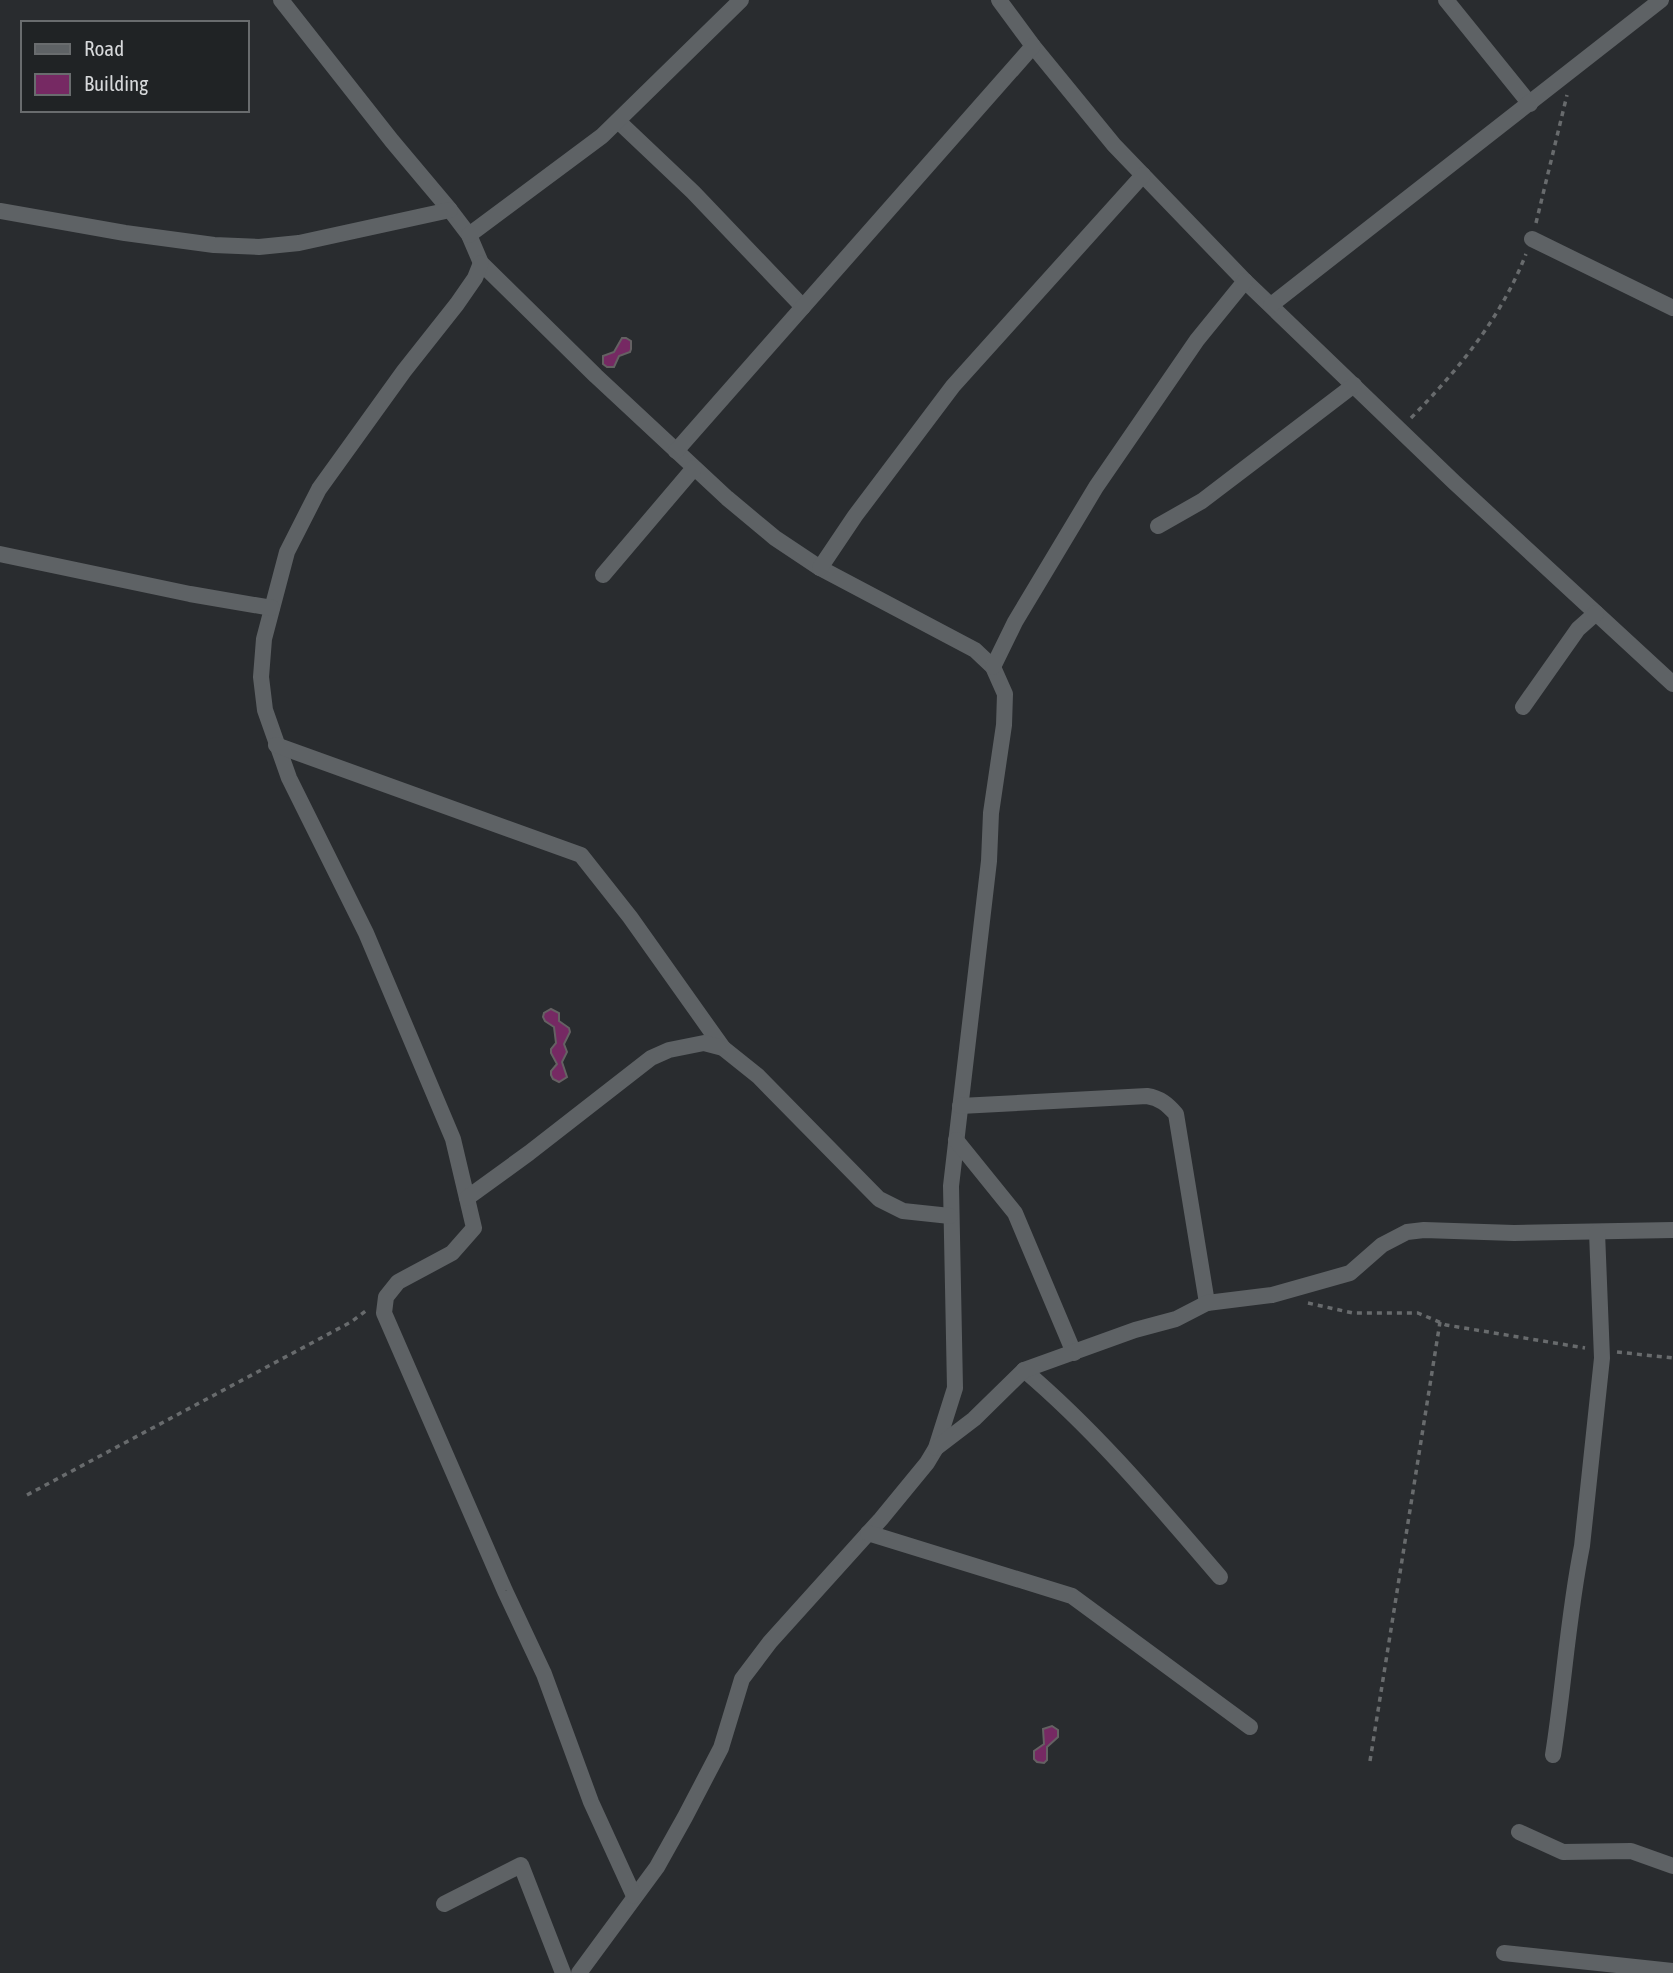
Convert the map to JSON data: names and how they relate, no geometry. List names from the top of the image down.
{
  "legend": ["Road", "Building"]
}
